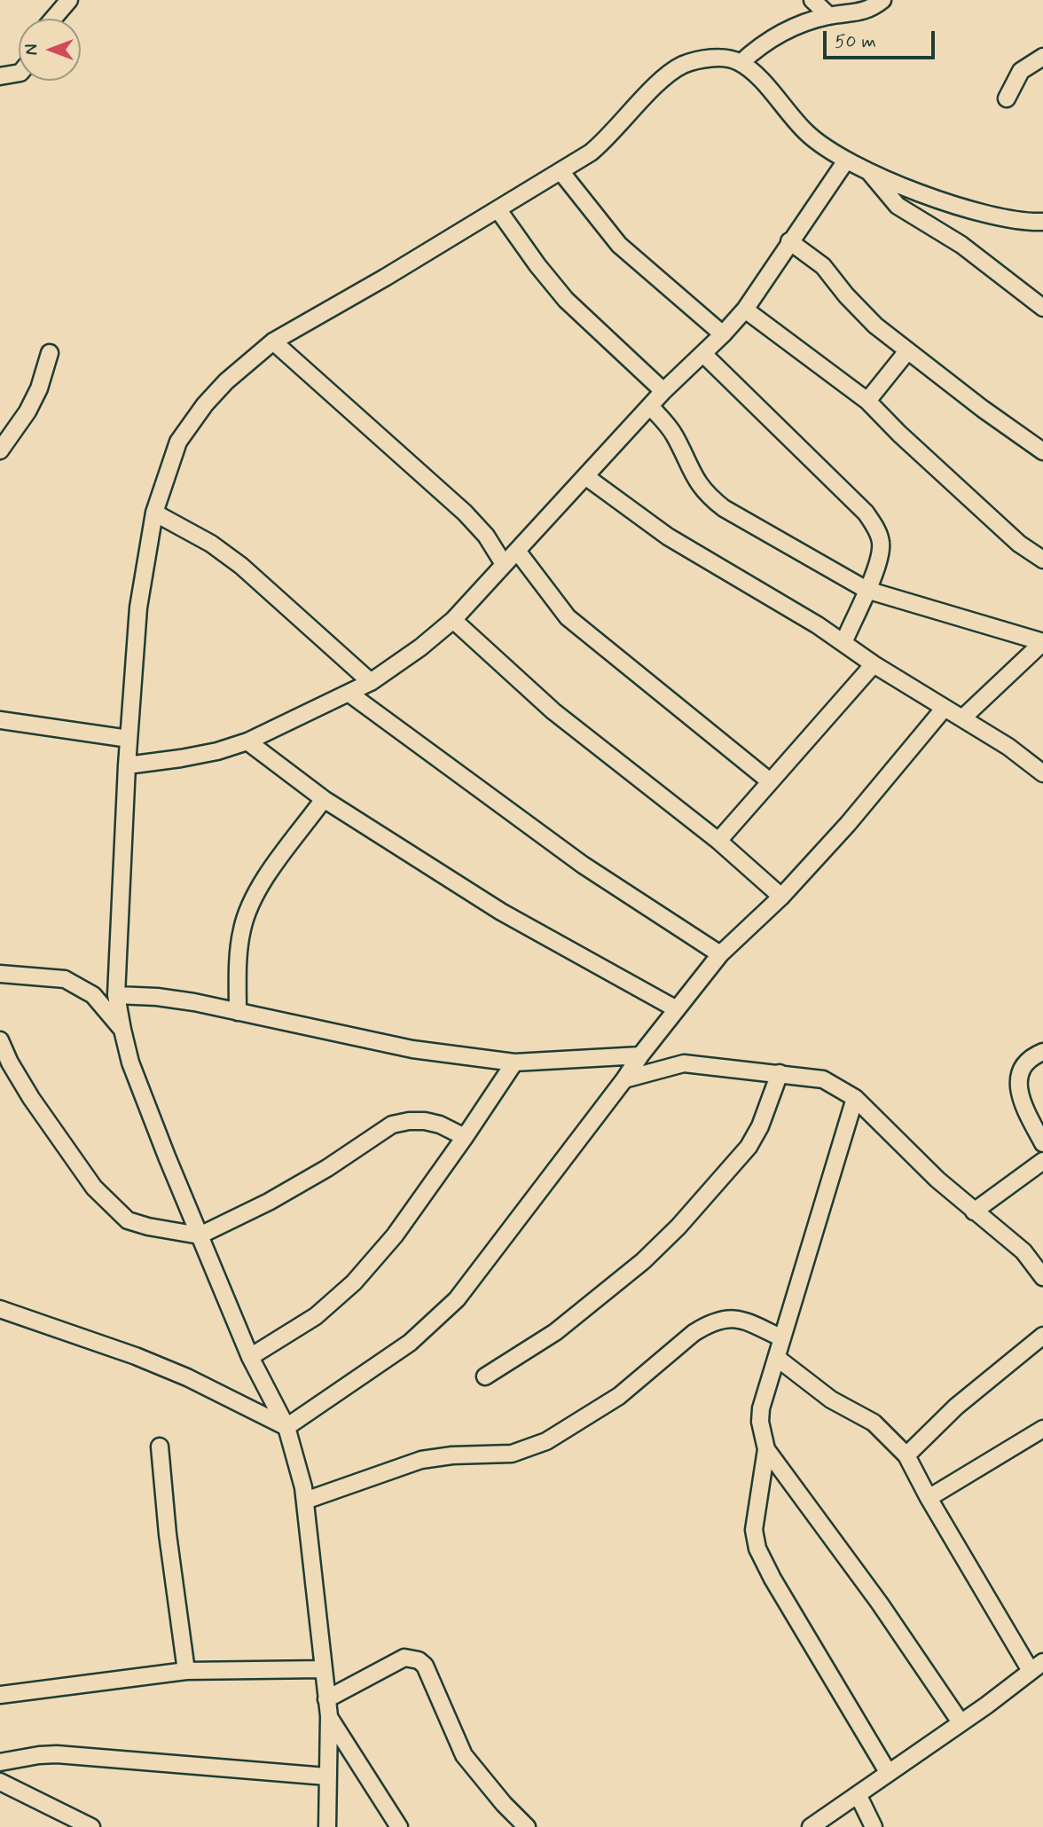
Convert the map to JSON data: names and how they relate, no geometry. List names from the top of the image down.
{
  "scale_bar": "50 m",
  "north": "left"
}
